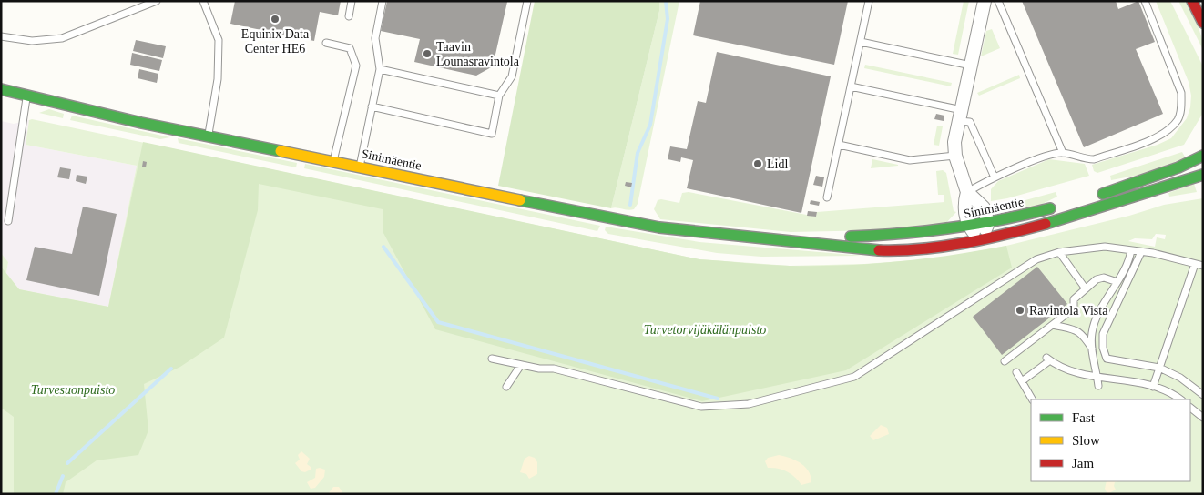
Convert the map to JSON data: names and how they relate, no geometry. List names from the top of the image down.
{
  "streets": {
    "main road": ["Sinimäentie"]
  },
  "parks": ["Turvetorvijäkälänpuisto", "Turvesuonpuisto"],
  "places": [
    "Equinix Data Center HE6",
    "Taavin Lounasravintola",
    "Lidl",
    "Ravintola Vista"
  ],
  "legend": ["Fast", "Slow", "Jam"]
}
